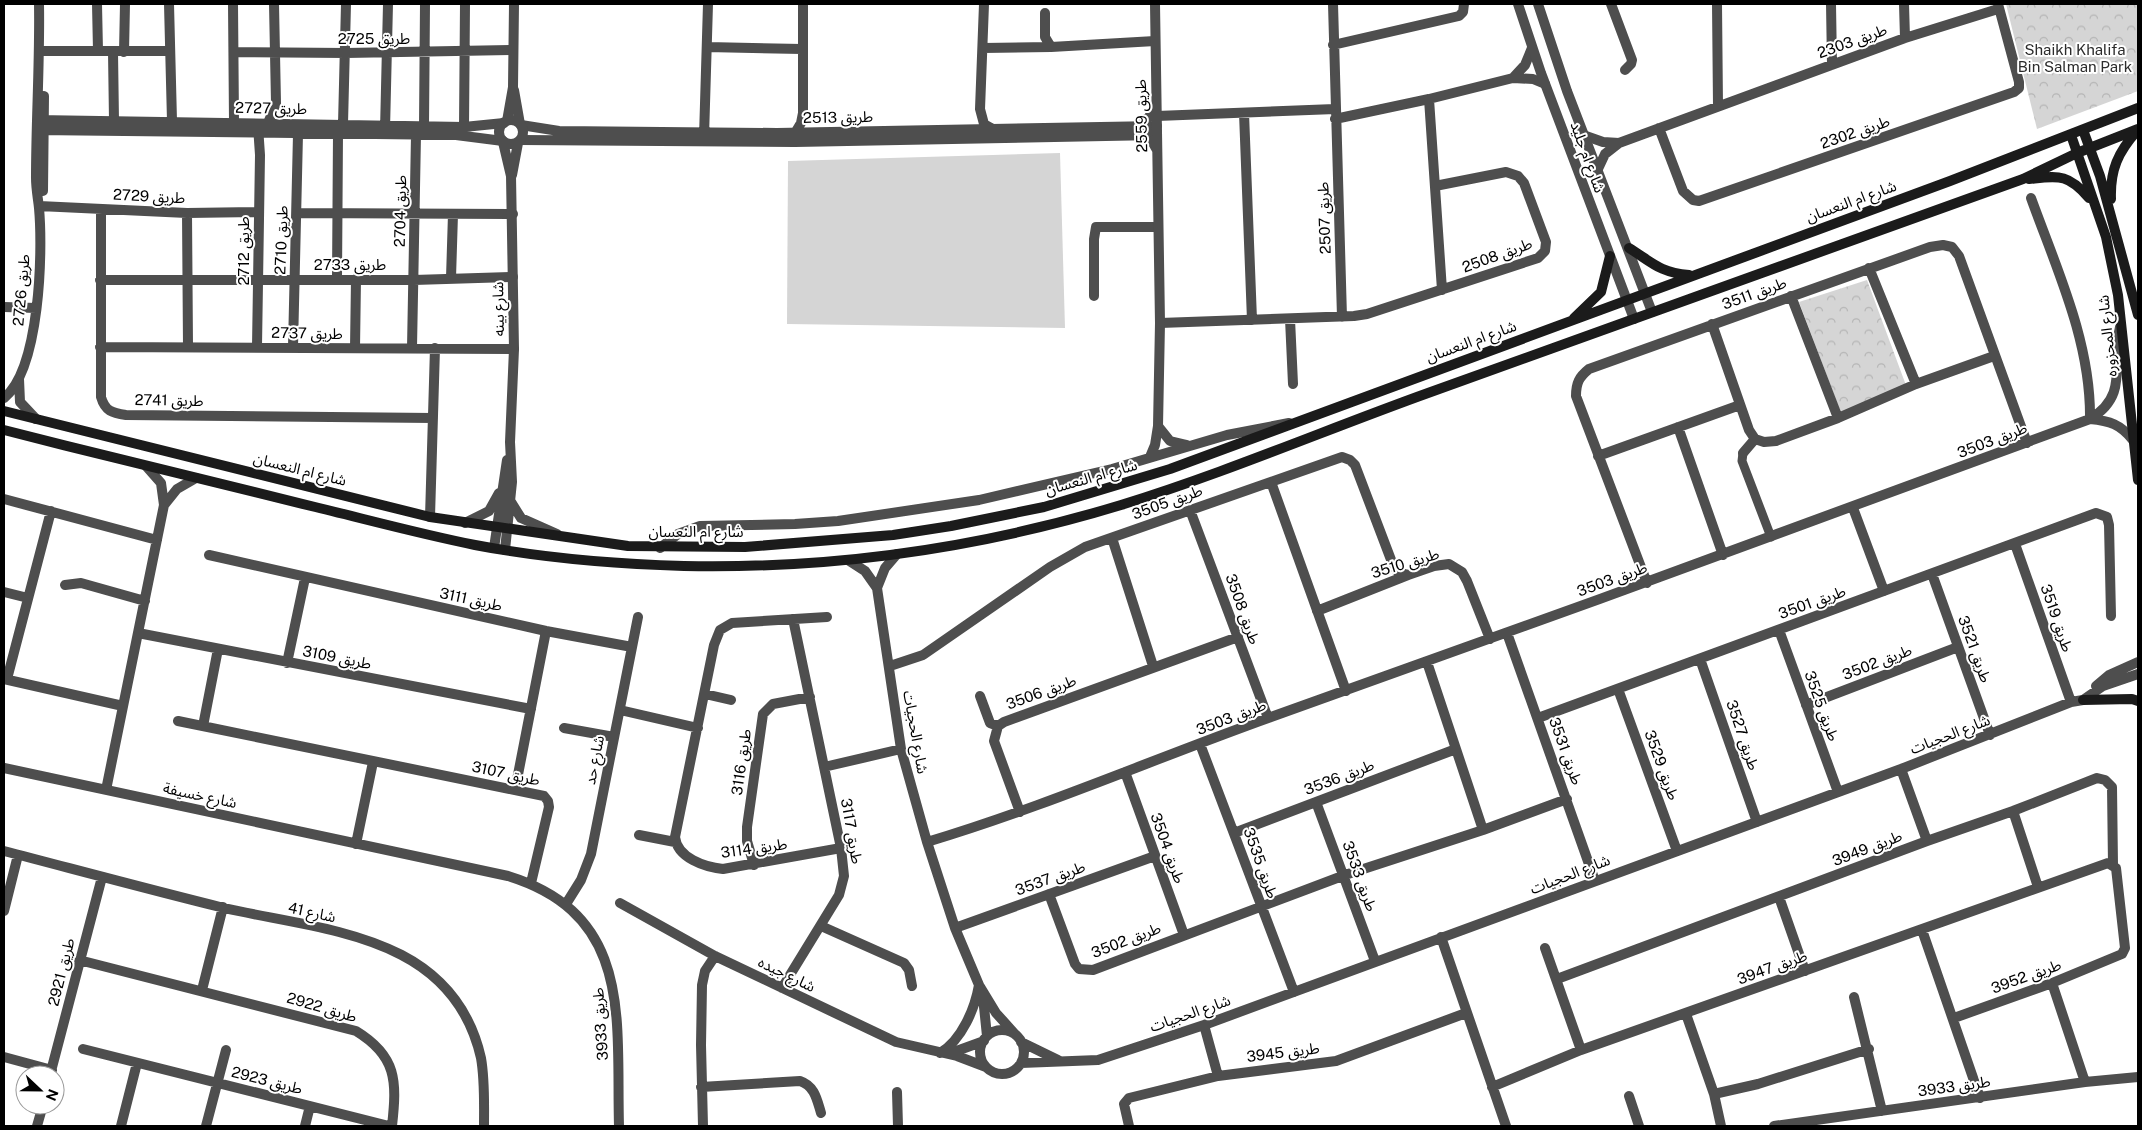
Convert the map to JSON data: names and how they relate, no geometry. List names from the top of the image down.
{
  "streets": {
    "main road": ["شارع ام النعسان", "شارع المحزوره"],
    "street": [
      "طريق 2725",
      "طريق 2303",
      "طريق 2727",
      "طريق 2559",
      "طريق 2513",
      "طريق 2302",
      "شارع ام جليد",
      "طريق 2729",
      "طريق 2704",
      "طريق 2507",
      "طريق 2710",
      "طريق 2712",
      "طريق 2508",
      "طريق 2733",
      "طريق 2726",
      "طريق 3511",
      "شارع بينه",
      "طريق 2737",
      "طريق 2741",
      "طريق 3503",
      "طريق 3505",
      "طريق 3510",
      "طريق 3111",
      "طريق 3501",
      "طريق 3508",
      "طريق 3519",
      "طريق 3521",
      "طريق 3109",
      "طريق 3502",
      "طريق 3506",
      "طريق 3525",
      "شارع الحجيات",
      "طريق 3527",
      "طريق 3531",
      "شارع حد",
      "طريق 3116",
      "طريق 3529",
      "طريق 3107",
      "طريق 3536",
      "شارع خسيفة",
      "طريق 3117",
      "طريق 3114",
      "طريق 3504",
      "طريق 3949",
      "طريق 3535",
      "طريق 3533",
      "طريق 3537",
      "شارع 41",
      "طريق 3947",
      "طريق 2921",
      "شارع جيده",
      "طريق 3952",
      "طريق 2922",
      "طريق 3933",
      "طريق 3945",
      "طريق 2923"
    ]
  },
  "crossings": [
    ["طريق 2725", "طريق 2712"],
    ["طريق 2303", "طريق 2302"],
    ["طريق 2303", "شارع ام جليد"],
    ["طريق 2727", "طريق 2513"],
    ["طريق 2727", "طريق 2704"],
    ["طريق 2727", "طريق 2710"],
    ["طريق 2727", "طريق 2712"],
    ["طريق 2727", "طريق 2726"],
    ["طريق 2727", "شارع بينه"],
    ["طريق 2559", "طريق 2513"],
    ["طريق 2559", "طريق 2508"],
    ["طريق 2513", "طريق 2507"],
    ["طريق 2513", "شارع بينه"],
    ["شارع ام جليد", "شارع ام النعسان"],
    ["طريق 2729", "طريق 2712"],
    ["طريق 2729", "طريق 2726"],
    ["طريق 2729", "طريق 2741"],
    ["شارع ام النعسان", "شارع بينه"],
    ["شارع ام النعسان", "شارع المحزوره"],
    ["طريق 2704", "طريق 2733"],
    ["طريق 2704", "طريق 2737"],
    ["طريق 2507", "طريق 2508"],
    ["طريق 2710", "طريق 2733"],
    ["طريق 2710", "طريق 2737"],
    ["طريق 2712", "طريق 2733"],
    ["طريق 2712", "طريق 2737"],
    ["طريق 2733", "شارع بينه"],
    ["طريق 2733", "طريق 2741"],
    ["طريق 3511", "طريق 3503"],
    ["شارع بينه", "طريق 2737"],
    ["طريق 2737", "طريق 2741"],
    ["طريق 3503", "طريق 3510"],
    ["طريق 3503", "طريق 3508"],
    ["طريق 3503", "طريق 3506"],
    ["طريق 3503", "شارع الحجيات"],
    ["طريق 3503", "طريق 3531"],
    ["طريق 3503", "طريق 3504"],
    ["طريق 3503", "طريق 3535"],
    ["طريق 3505", "طريق 3510"],
    ["طريق 3505", "طريق 3508"],
    ["طريق 3505", "شارع الحجيات"],
    ["طريق 3111", "شارع حد"],
    ["طريق 3501", "طريق 3519"],
    ["طريق 3501", "طريق 3521"],
    ["طريق 3501", "طريق 3525"],
    ["طريق 3501", "طريق 3527"],
    ["طريق 3501", "طريق 3531"],
    ["طريق 3501", "طريق 3529"],
    ["طريق 3508", "طريق 3506"],
    ["طريق 3519", "شارع الحجيات"],
    ["طريق 3521", "طريق 3502"],
    ["طريق 3521", "شارع الحجيات"],
    ["طريق 3502", "طريق 3525"],
    ["طريق 3502", "طريق 3504"],
    ["طريق 3502", "طريق 3535"],
    ["طريق 3502", "طريق 3537"],
    ["طريق 3525", "شارع الحجيات"],
    ["شارع الحجيات", "طريق 3527"],
    ["شارع الحجيات", "طريق 3531"],
    ["شارع الحجيات", "طريق 3529"],
    ["شارع الحجيات", "طريق 3535"],
    ["شارع الحجيات", "طريق 3533"],
    ["شارع الحجيات", "طريق 3537"],
    ["شارع الحجيات", "شارع جيده"],
    ["شارع حد", "شارع خسيفة"],
    ["شارع حد", "طريق 3933"],
    ["طريق 3116", "طريق 3117"],
    ["طريق 3116", "طريق 3114"],
    ["طريق 3107", "شارع خسيفة"],
    ["طريق 3536", "طريق 3535"],
    ["طريق 3536", "طريق 3533"],
    ["شارع خسيفة", "طريق 3933"],
    ["طريق 3117", "طريق 3114"],
    ["طريق 3117", "شارع جيده"],
    ["طريق 3504", "طريق 3537"],
    ["طريق 3949", "طريق 3947"],
    ["طريق 3949", "طريق 3952"],
    ["شارع 41", "طريق 2921"],
    ["طريق 3947", "طريق 3952"],
    ["طريق 2921", "طريق 2922"],
    ["طريق 2922", "طريق 2923"]
  ],
  "parks": ["Shaikh Khalifa Bin Salman Park"],
  "north": "right"
}
